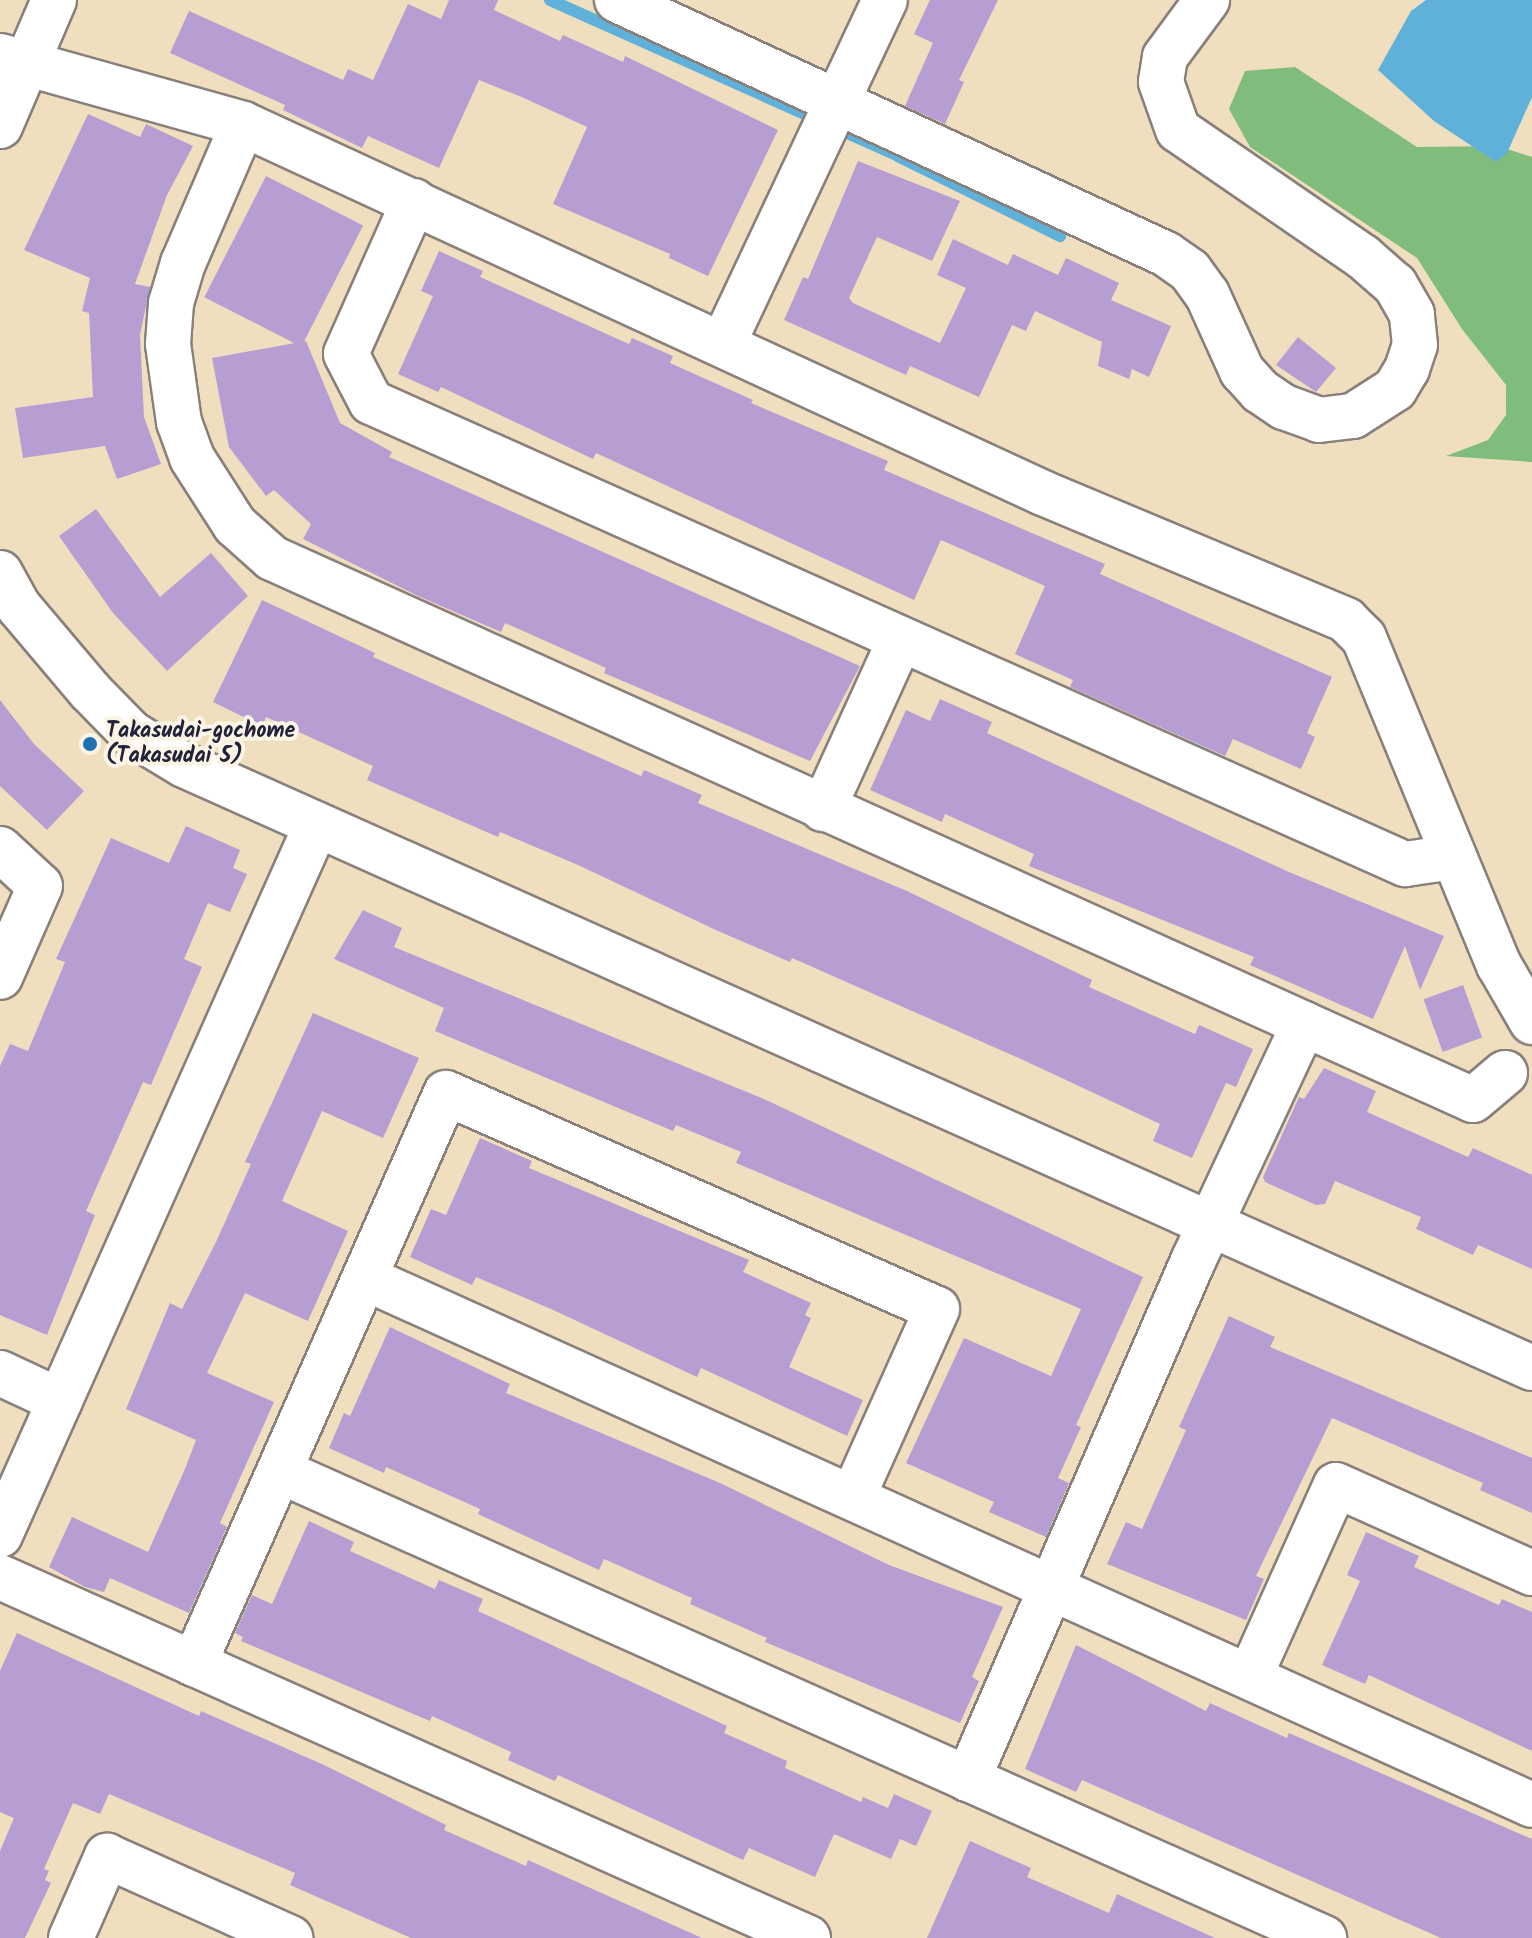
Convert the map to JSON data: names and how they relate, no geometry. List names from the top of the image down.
{
  "places": ["Takasudai-gochome (Takasudai 5)"]
}
